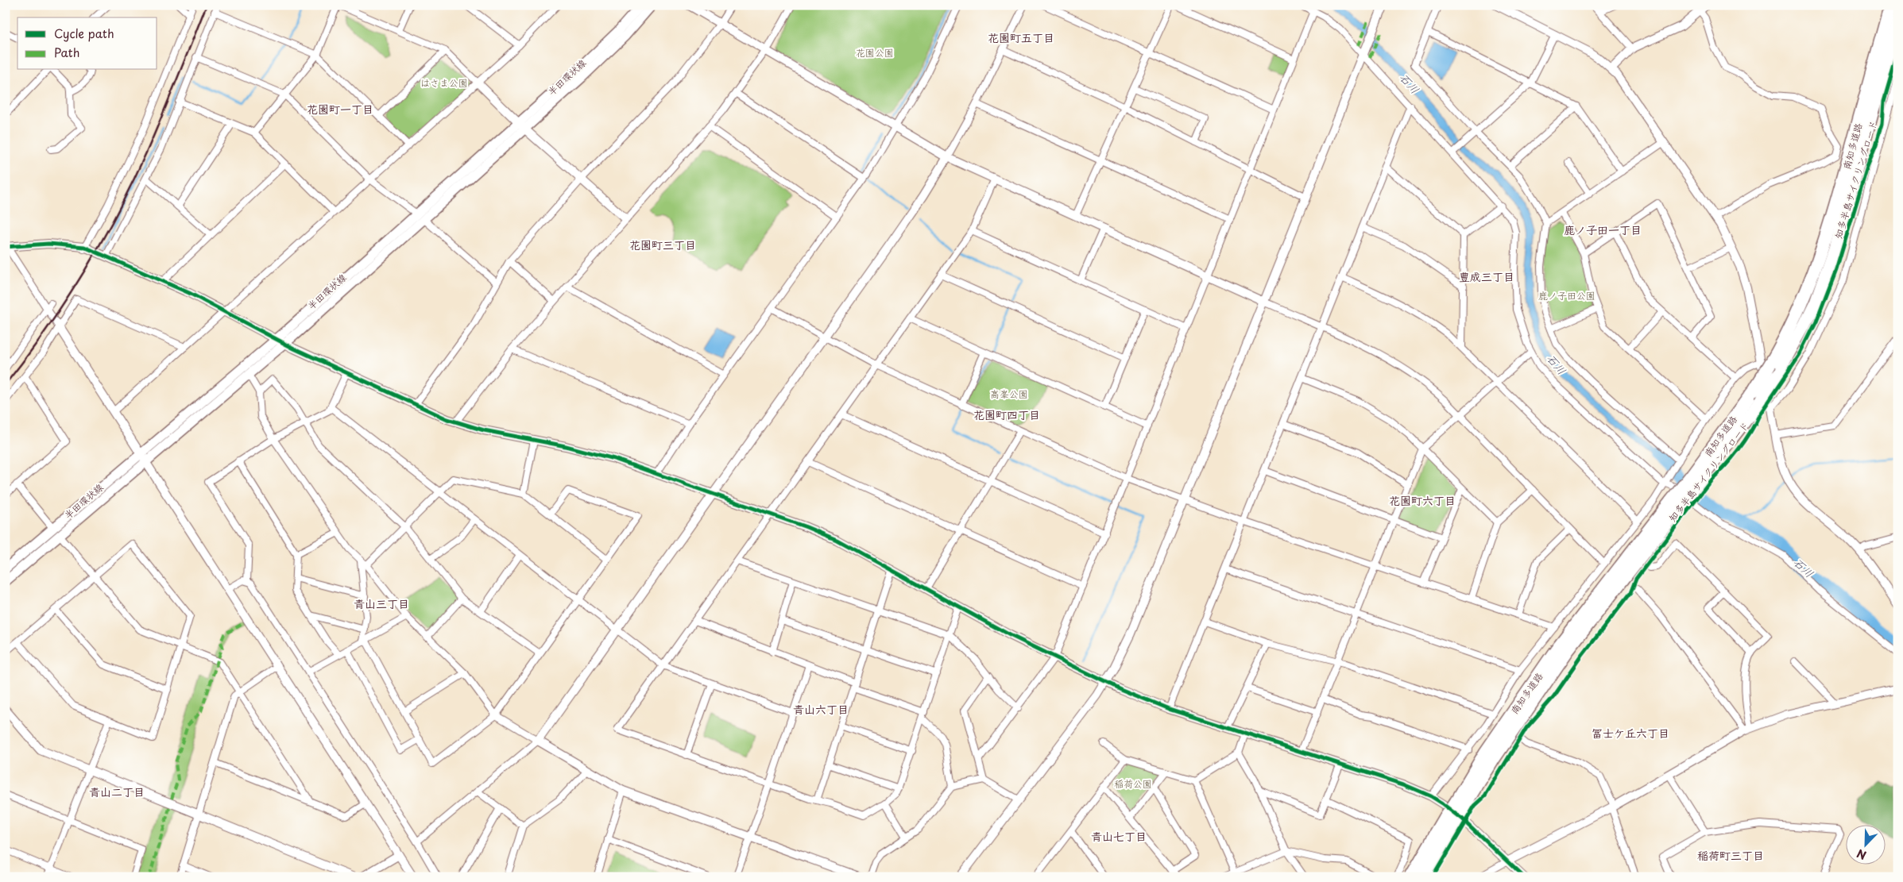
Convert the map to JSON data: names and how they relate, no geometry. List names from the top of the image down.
{
  "streets": {
    "highway": ["南知多道路"],
    "main road": ["半田環状線"],
    "cycle path": ["知多半島サイクリングロード"]
  },
  "districts": [
    "花園町五丁目",
    "花園町一丁目",
    "鹿ノ子田一丁目",
    "花園町三丁目",
    "豊成三丁目",
    "花園町四丁目",
    "花園町六丁目",
    "青山三丁目",
    "青山六丁目",
    "冨士ケ丘六丁目",
    "青山二丁目",
    "青山七丁目",
    "稲荷町三丁目"
  ],
  "water": ["石川"],
  "parks": [
    "花園公園",
    "はさま公園",
    "鹿ノ子田公園",
    "高峯公園",
    "稲荷公園"
  ],
  "legend": ["Cycle path", "Path"],
  "north": "bottom left"
}
